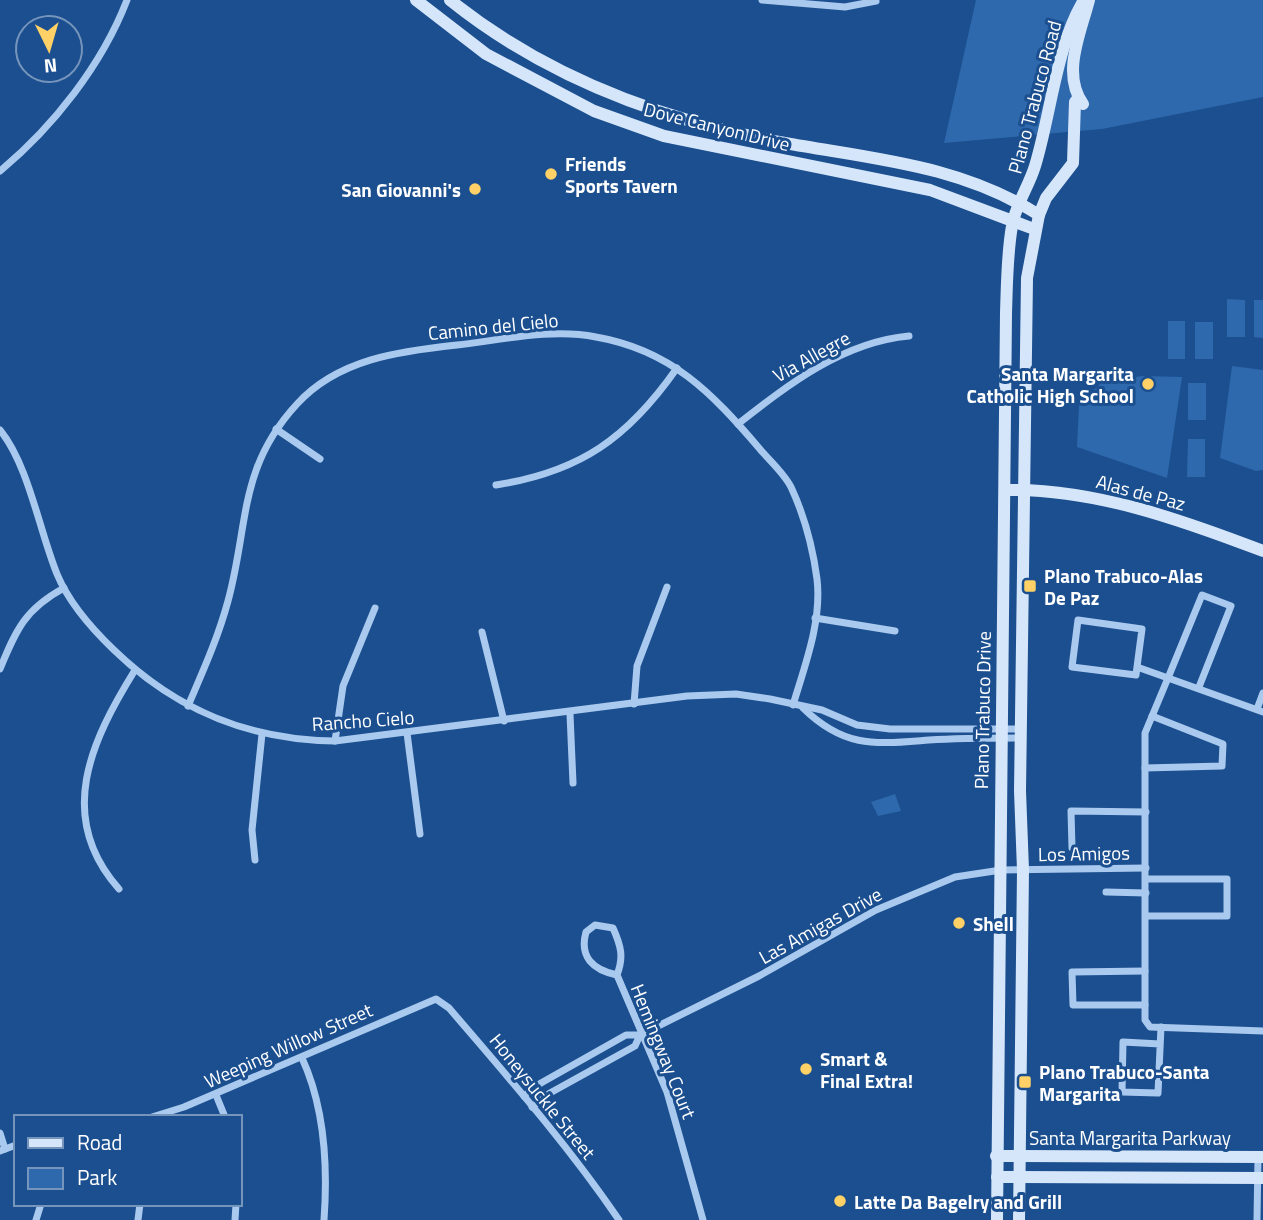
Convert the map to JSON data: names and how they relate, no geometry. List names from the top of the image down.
{
  "streets": {
    "street": [
      "Plano Trabuco Road",
      "Dove Canyon Drive",
      "Camino del Cielo",
      "Via Allegre",
      "Alas de Paz",
      "Plano Trabuco Drive",
      "Rancho Cielo",
      "Los Amigos",
      "Las Amigas Drive",
      "Weeping Willow Street",
      "Hemingway Court",
      "Honeysuckle Street",
      "Santa Margarita Parkway"
    ]
  },
  "crossings": [
    ["Plano Trabuco Road", "Dove Canyon Drive"],
    ["Plano Trabuco Road", "Plano Trabuco Drive"],
    ["Dove Canyon Drive", "Plano Trabuco Drive"],
    ["Camino del Cielo", "Via Allegre"],
    ["Camino del Cielo", "Rancho Cielo"],
    ["Alas de Paz", "Plano Trabuco Drive"],
    ["Plano Trabuco Drive", "Rancho Cielo"],
    ["Plano Trabuco Drive", "Los Amigos"],
    ["Plano Trabuco Drive", "Las Amigas Drive"],
    ["Plano Trabuco Drive", "Santa Margarita Parkway"],
    ["Los Amigos", "Las Amigas Drive"],
    ["Las Amigas Drive", "Hemingway Court"],
    ["Las Amigas Drive", "Honeysuckle Street"],
    ["Weeping Willow Street", "Honeysuckle Street"]
  ],
  "places": {
    "other": [
      "Friends Sports Tavern",
      "San Giovanni's",
      "Santa Margarita Catholic High School",
      "Shell",
      "Smart & Final Extra!",
      "Latte Da Bagelry and Grill"
    ],
    "transit": ["Plano Trabuco-Alas De Paz", "Plano Trabuco-Santa Margarita"]
  },
  "legend": ["Road", "Park"],
  "north": "bottom"
}
